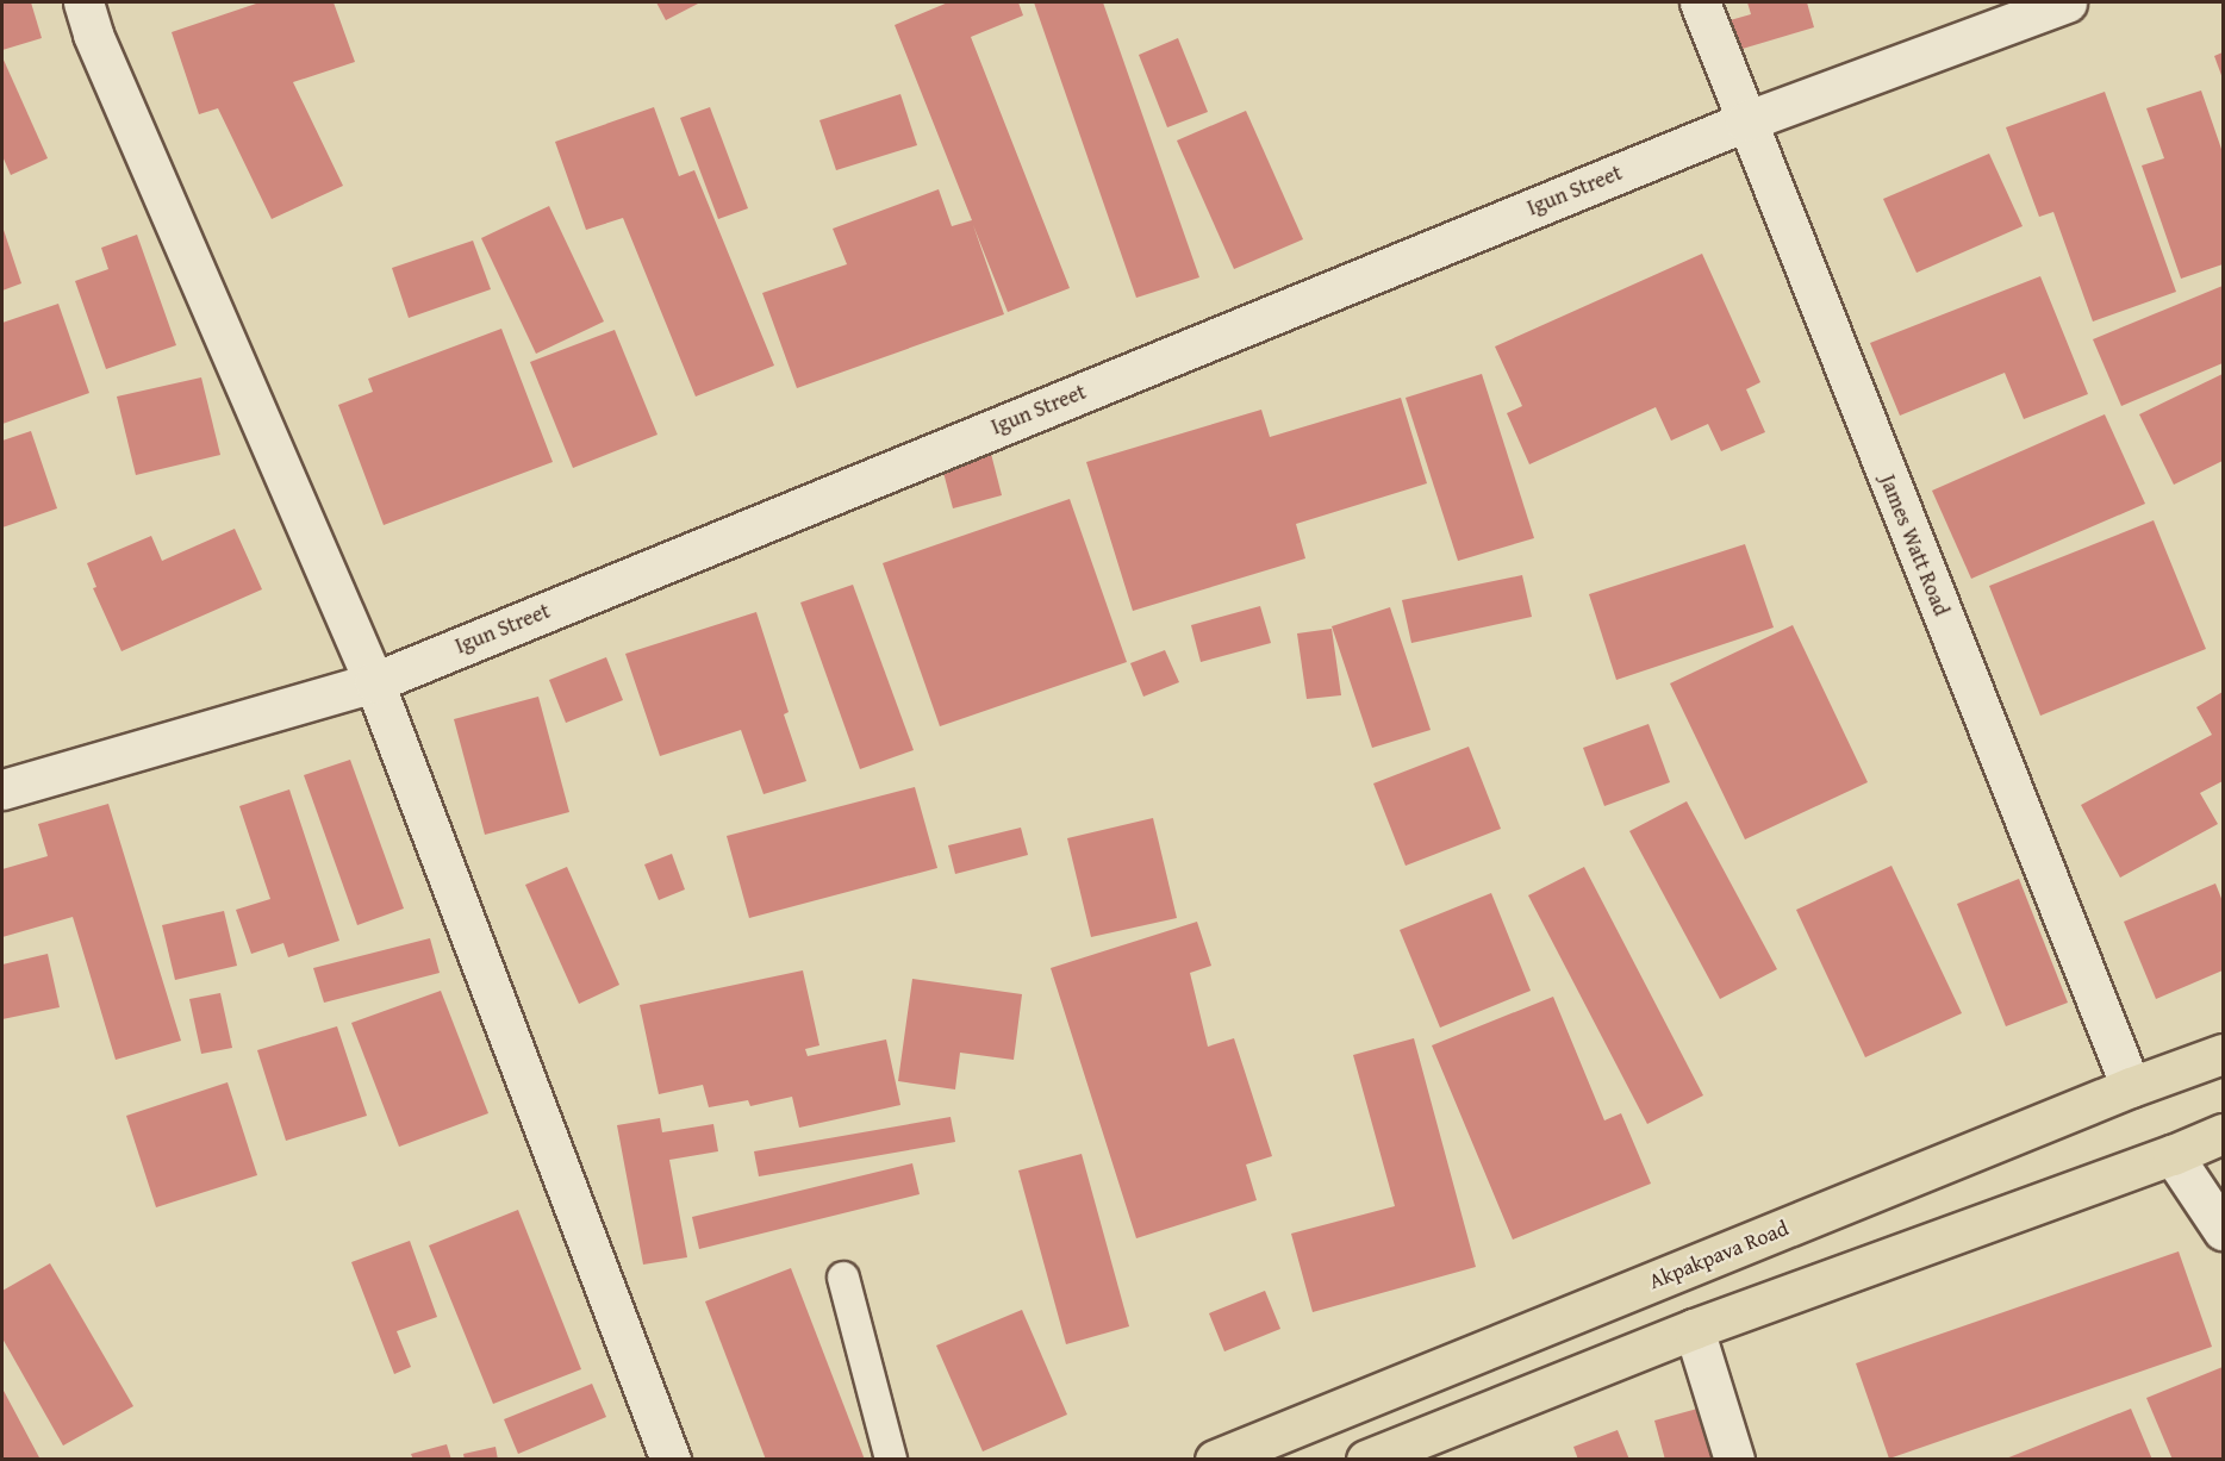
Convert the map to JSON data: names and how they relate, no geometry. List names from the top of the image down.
{
  "streets": {
    "highway": ["Akpakpava Road"],
    "street": ["Igun Street", "James Watt Road"]
  },
  "crossings": [
    ["Igun Street", "James Watt Road"],
    ["James Watt Road", "Akpakpava Road"]
  ]
}
